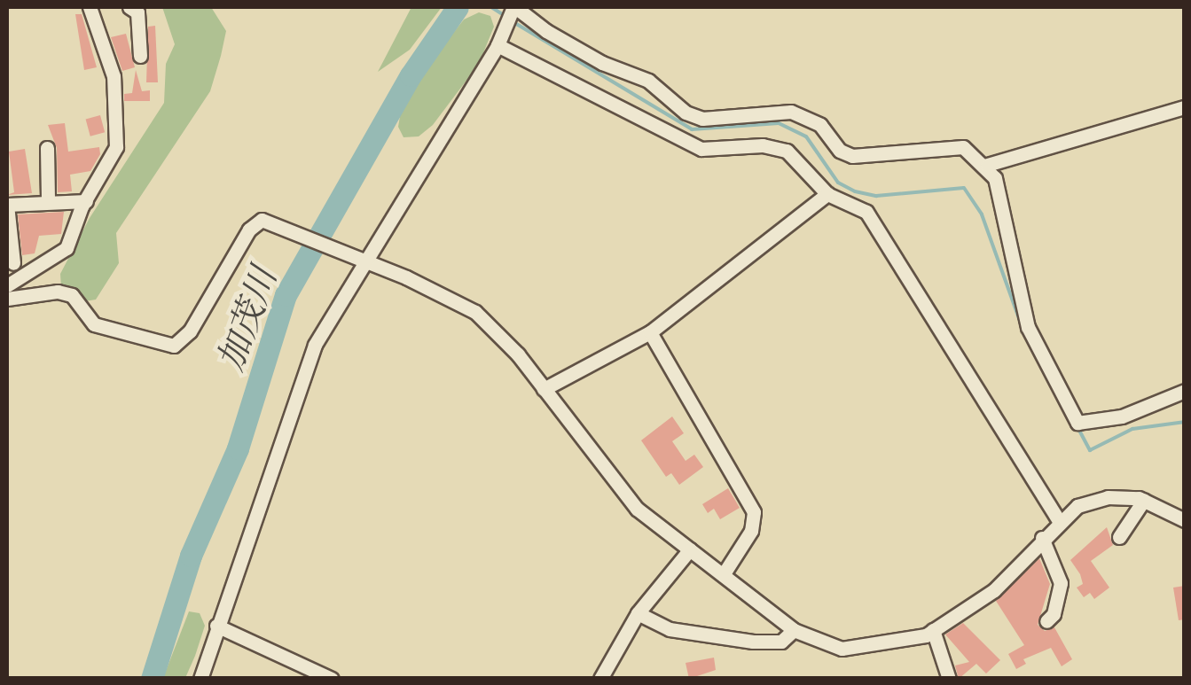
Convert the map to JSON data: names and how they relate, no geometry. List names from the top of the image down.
{
  "water": ["加茂川"]
}
